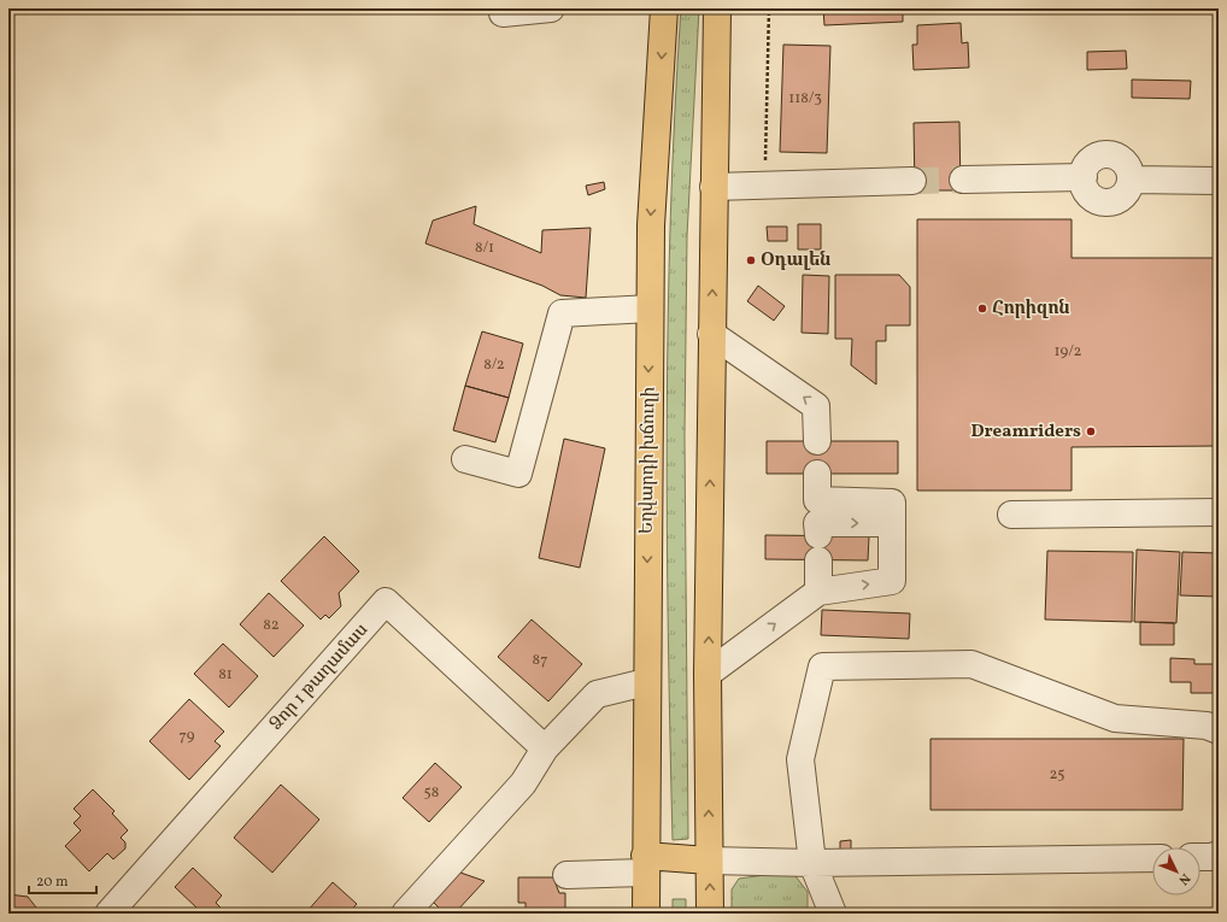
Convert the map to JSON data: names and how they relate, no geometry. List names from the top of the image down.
{
  "streets": {
    "main road": ["Եղվարդի խճուղի"],
    "street": ["Ձոր 1 թաղամաս"]
  },
  "places": ["Օդալեն", "Հորիզոն", "Dreamriders"],
  "house_numbers": [
    "118/3",
    "8/1",
    "19/2",
    "8/2",
    "82",
    "87",
    "81",
    "79",
    "25",
    "58"
  ],
  "scale_bar": "20 m",
  "north": "bottom right"
}
